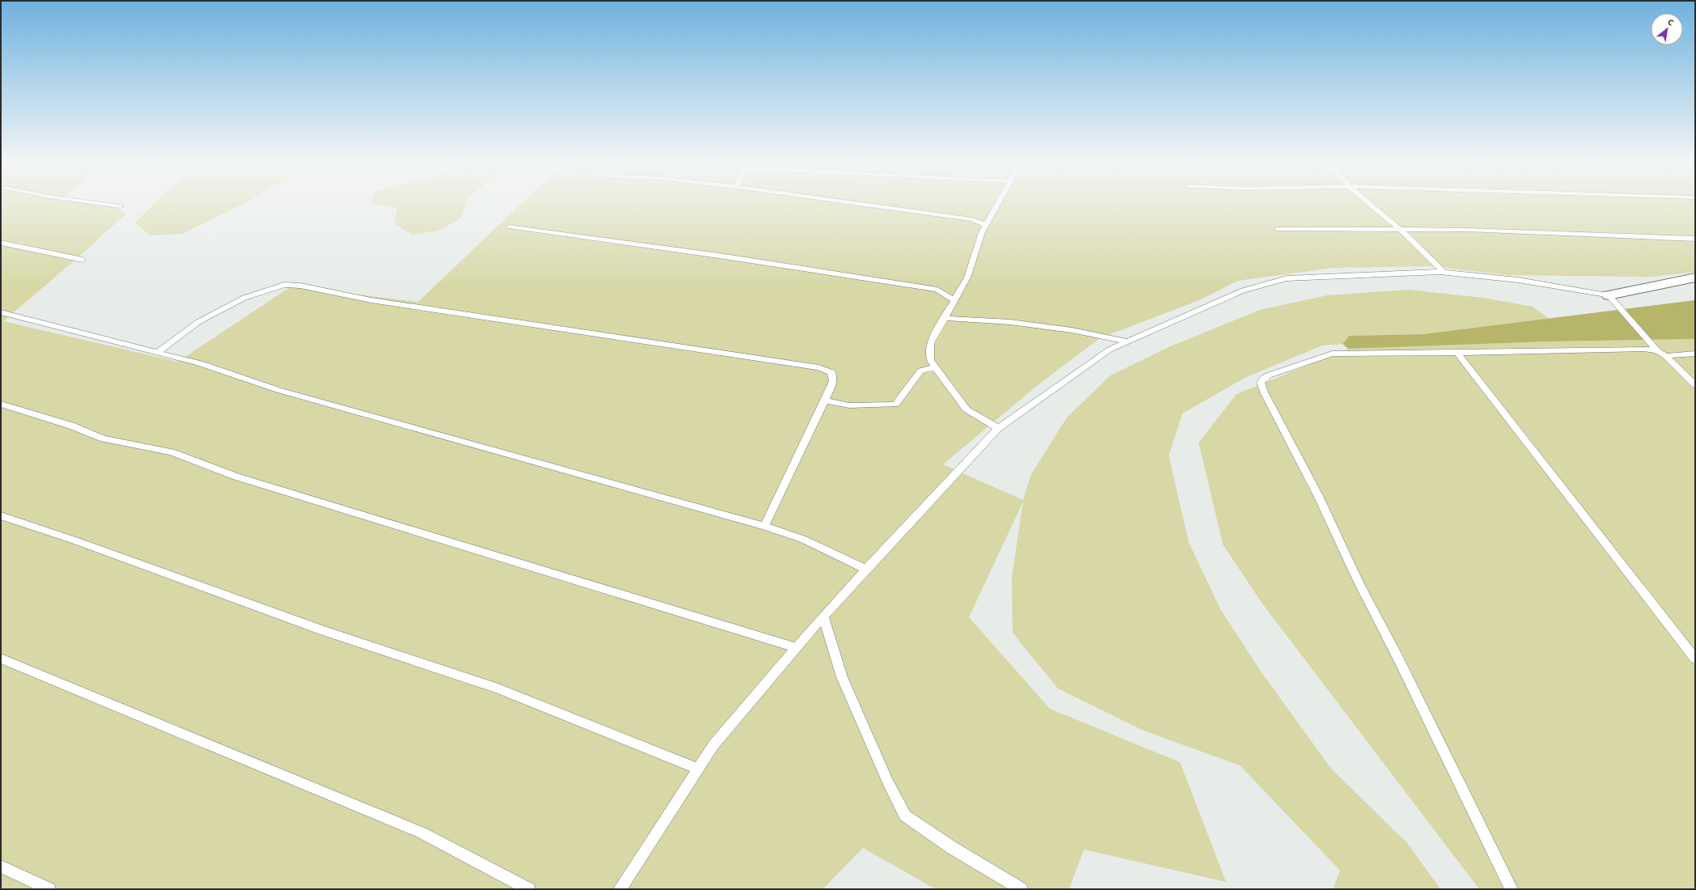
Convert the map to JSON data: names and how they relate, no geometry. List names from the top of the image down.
{
  "north": "top right"
}
